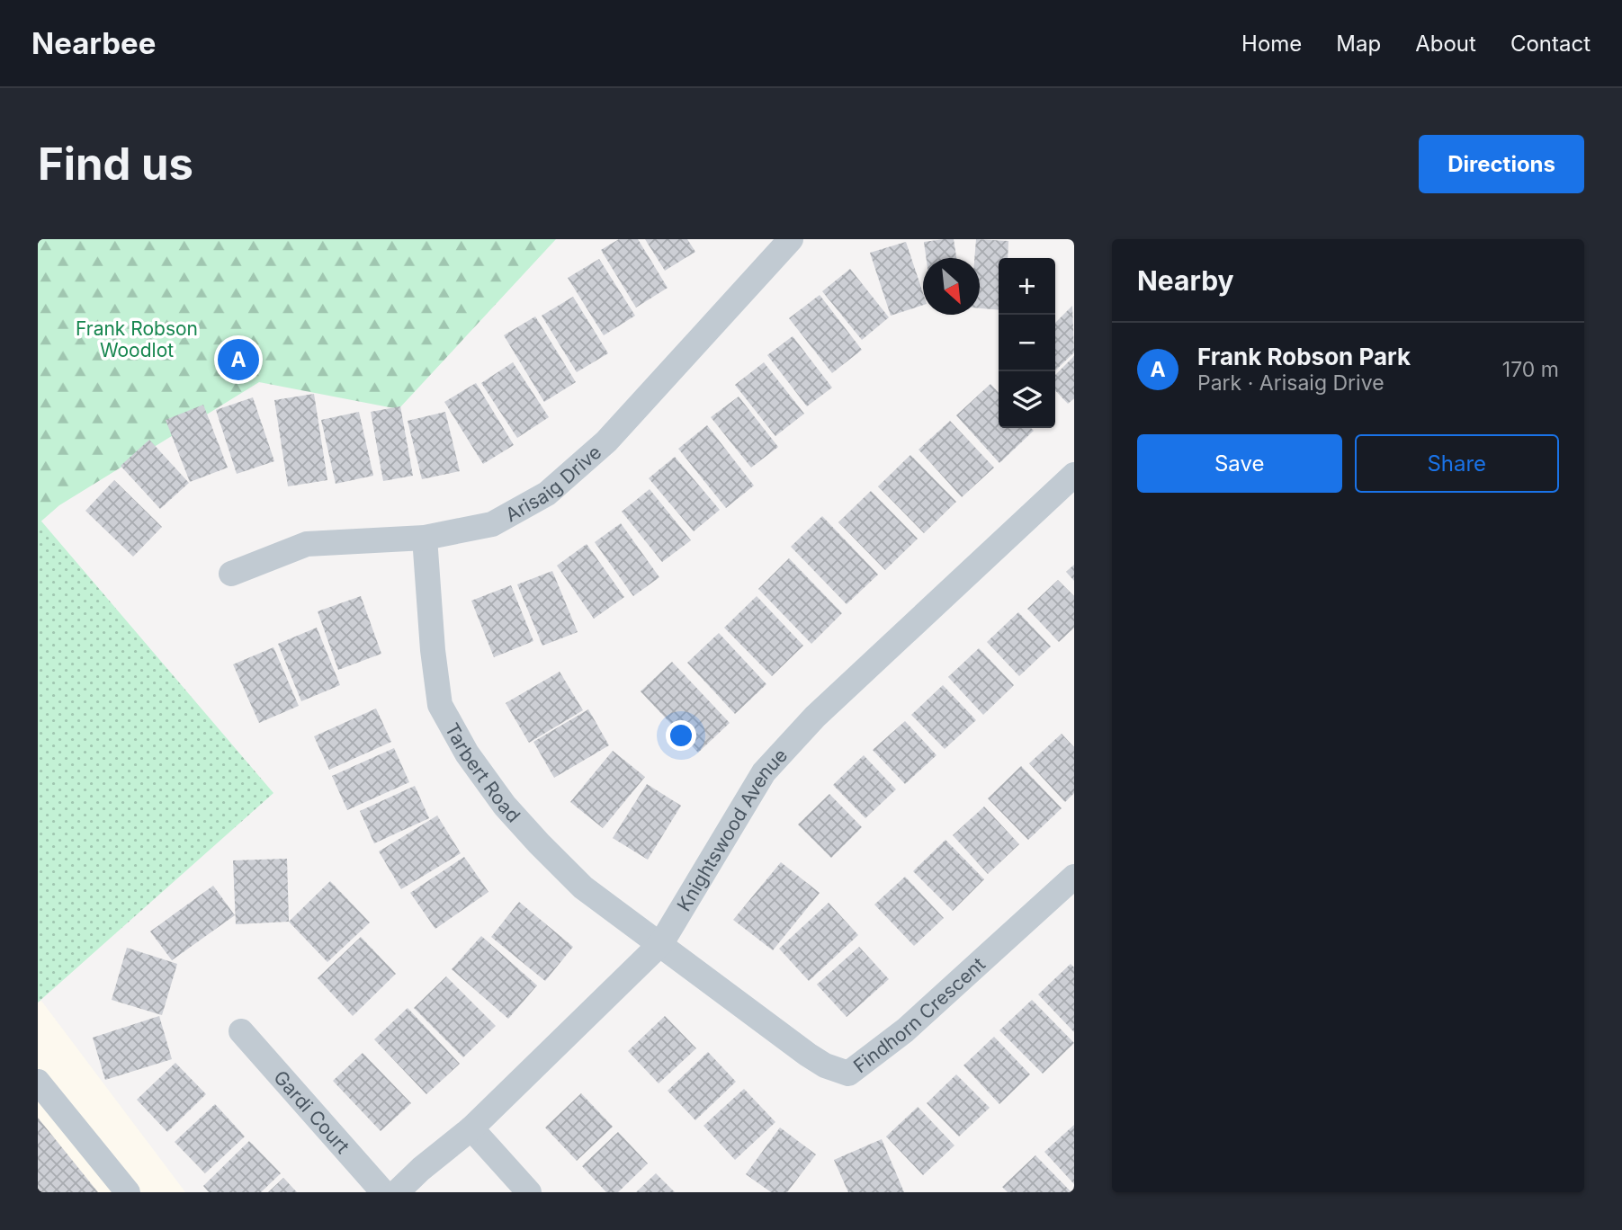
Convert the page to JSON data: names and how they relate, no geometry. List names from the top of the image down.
{
  "streets": {
    "street": [
      "Arisaig Drive",
      "Tarbert Road",
      "Knightswood Avenue",
      "Findhorn Crescent",
      "Gardi Court"
    ]
  },
  "crossings": [
    ["Arisaig Drive", "Tarbert Road"],
    ["Tarbert Road", "Knightswood Avenue"],
    ["Tarbert Road", "Findhorn Crescent"],
    ["Knightswood Avenue", "Findhorn Crescent"]
  ],
  "parks": ["Frank Robson Woodlot"],
  "north": "bottom right",
  "page": {
    "header": "Nearbee",
    "nav": [
      "Home",
      "Map",
      "About",
      "Contact"
    ],
    "buttons": [
      "Directions",
      ["Save", "Share"]
    ],
    "title": "Find us",
    "heading": "Nearby",
    "map_buttons": ["+", "−"],
    "list": [
      {
        "mark": "A",
        "name": "Frank Robson Park",
        "note": "Park · Arisaig Drive",
        "value": "170 m"
      }
    ],
    "pins": "A"
  }
}
